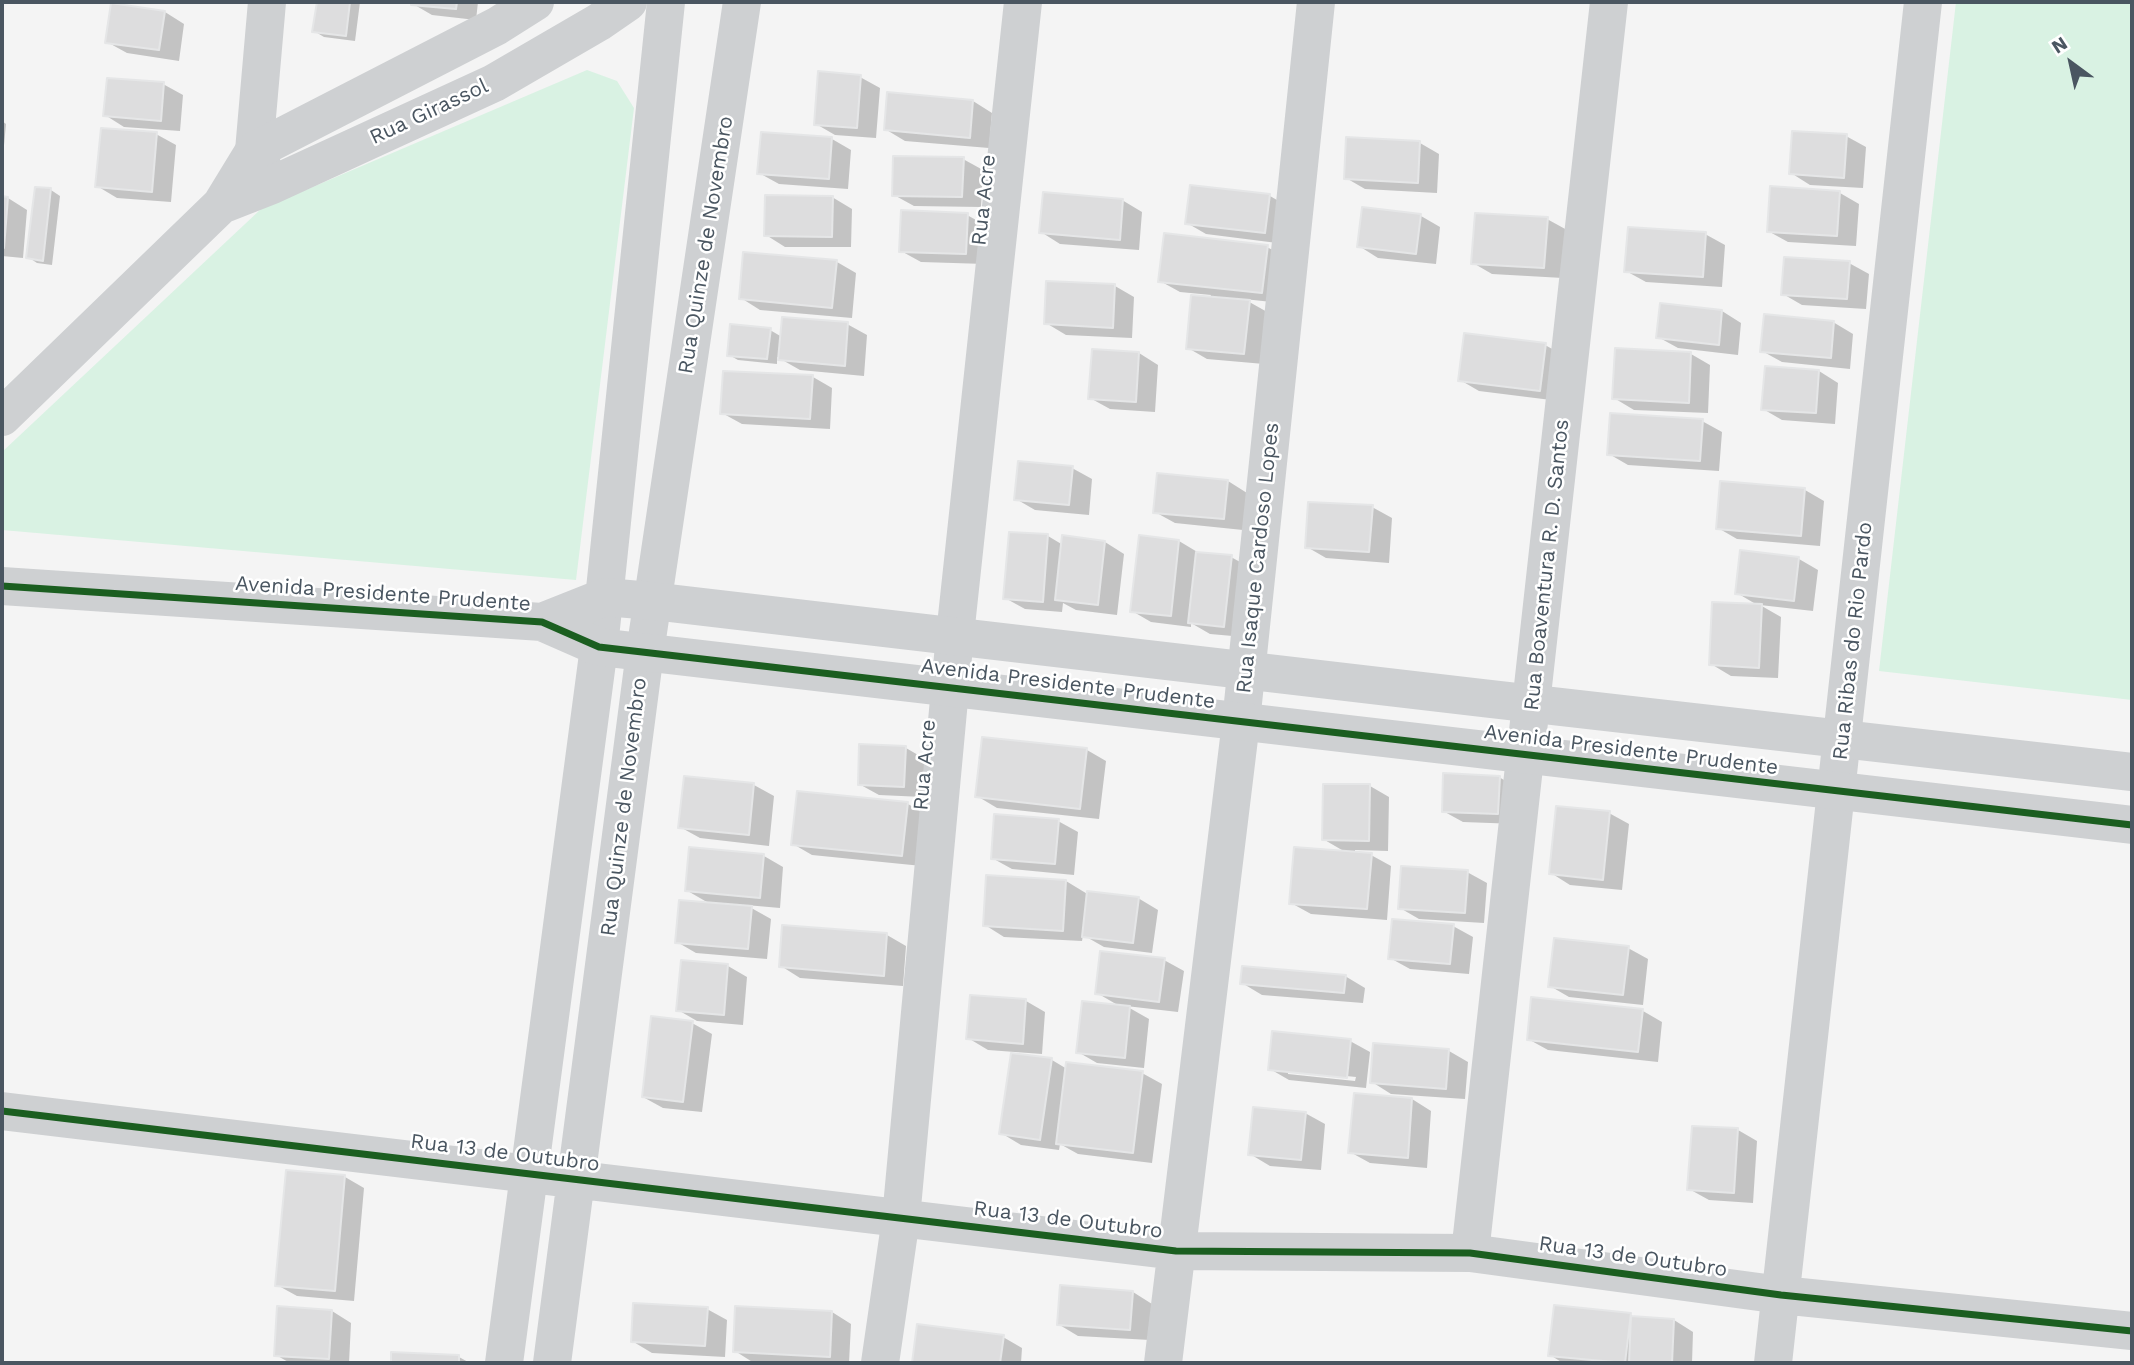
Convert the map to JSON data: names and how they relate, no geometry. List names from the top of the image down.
{
  "streets": {
    "street": [
      "Rua Girassol",
      "Rua Acre",
      "Rua Quinze de Novembro",
      "Rua Isaque Cardoso Lopes",
      "Rua Boaventura R. D. Santos",
      "Avenida Presidente Prudente",
      "Rua Ribas do Rio Pardo",
      "Rua 13 de Outubro"
    ]
  },
  "crossings": [
    ["Rua Acre", "Avenida Presidente Prudente"],
    ["Rua Acre", "Rua 13 de Outubro"],
    ["Rua Quinze de Novembro", "Avenida Presidente Prudente"],
    ["Rua Quinze de Novembro", "Rua 13 de Outubro"],
    ["Rua Isaque Cardoso Lopes", "Avenida Presidente Prudente"],
    ["Rua Isaque Cardoso Lopes", "Rua 13 de Outubro"],
    ["Rua Boaventura R. D. Santos", "Avenida Presidente Prudente"],
    ["Rua Boaventura R. D. Santos", "Rua 13 de Outubro"],
    ["Avenida Presidente Prudente", "Rua Ribas do Rio Pardo"],
    ["Rua Ribas do Rio Pardo", "Rua 13 de Outubro"]
  ],
  "north": "top left"
}
